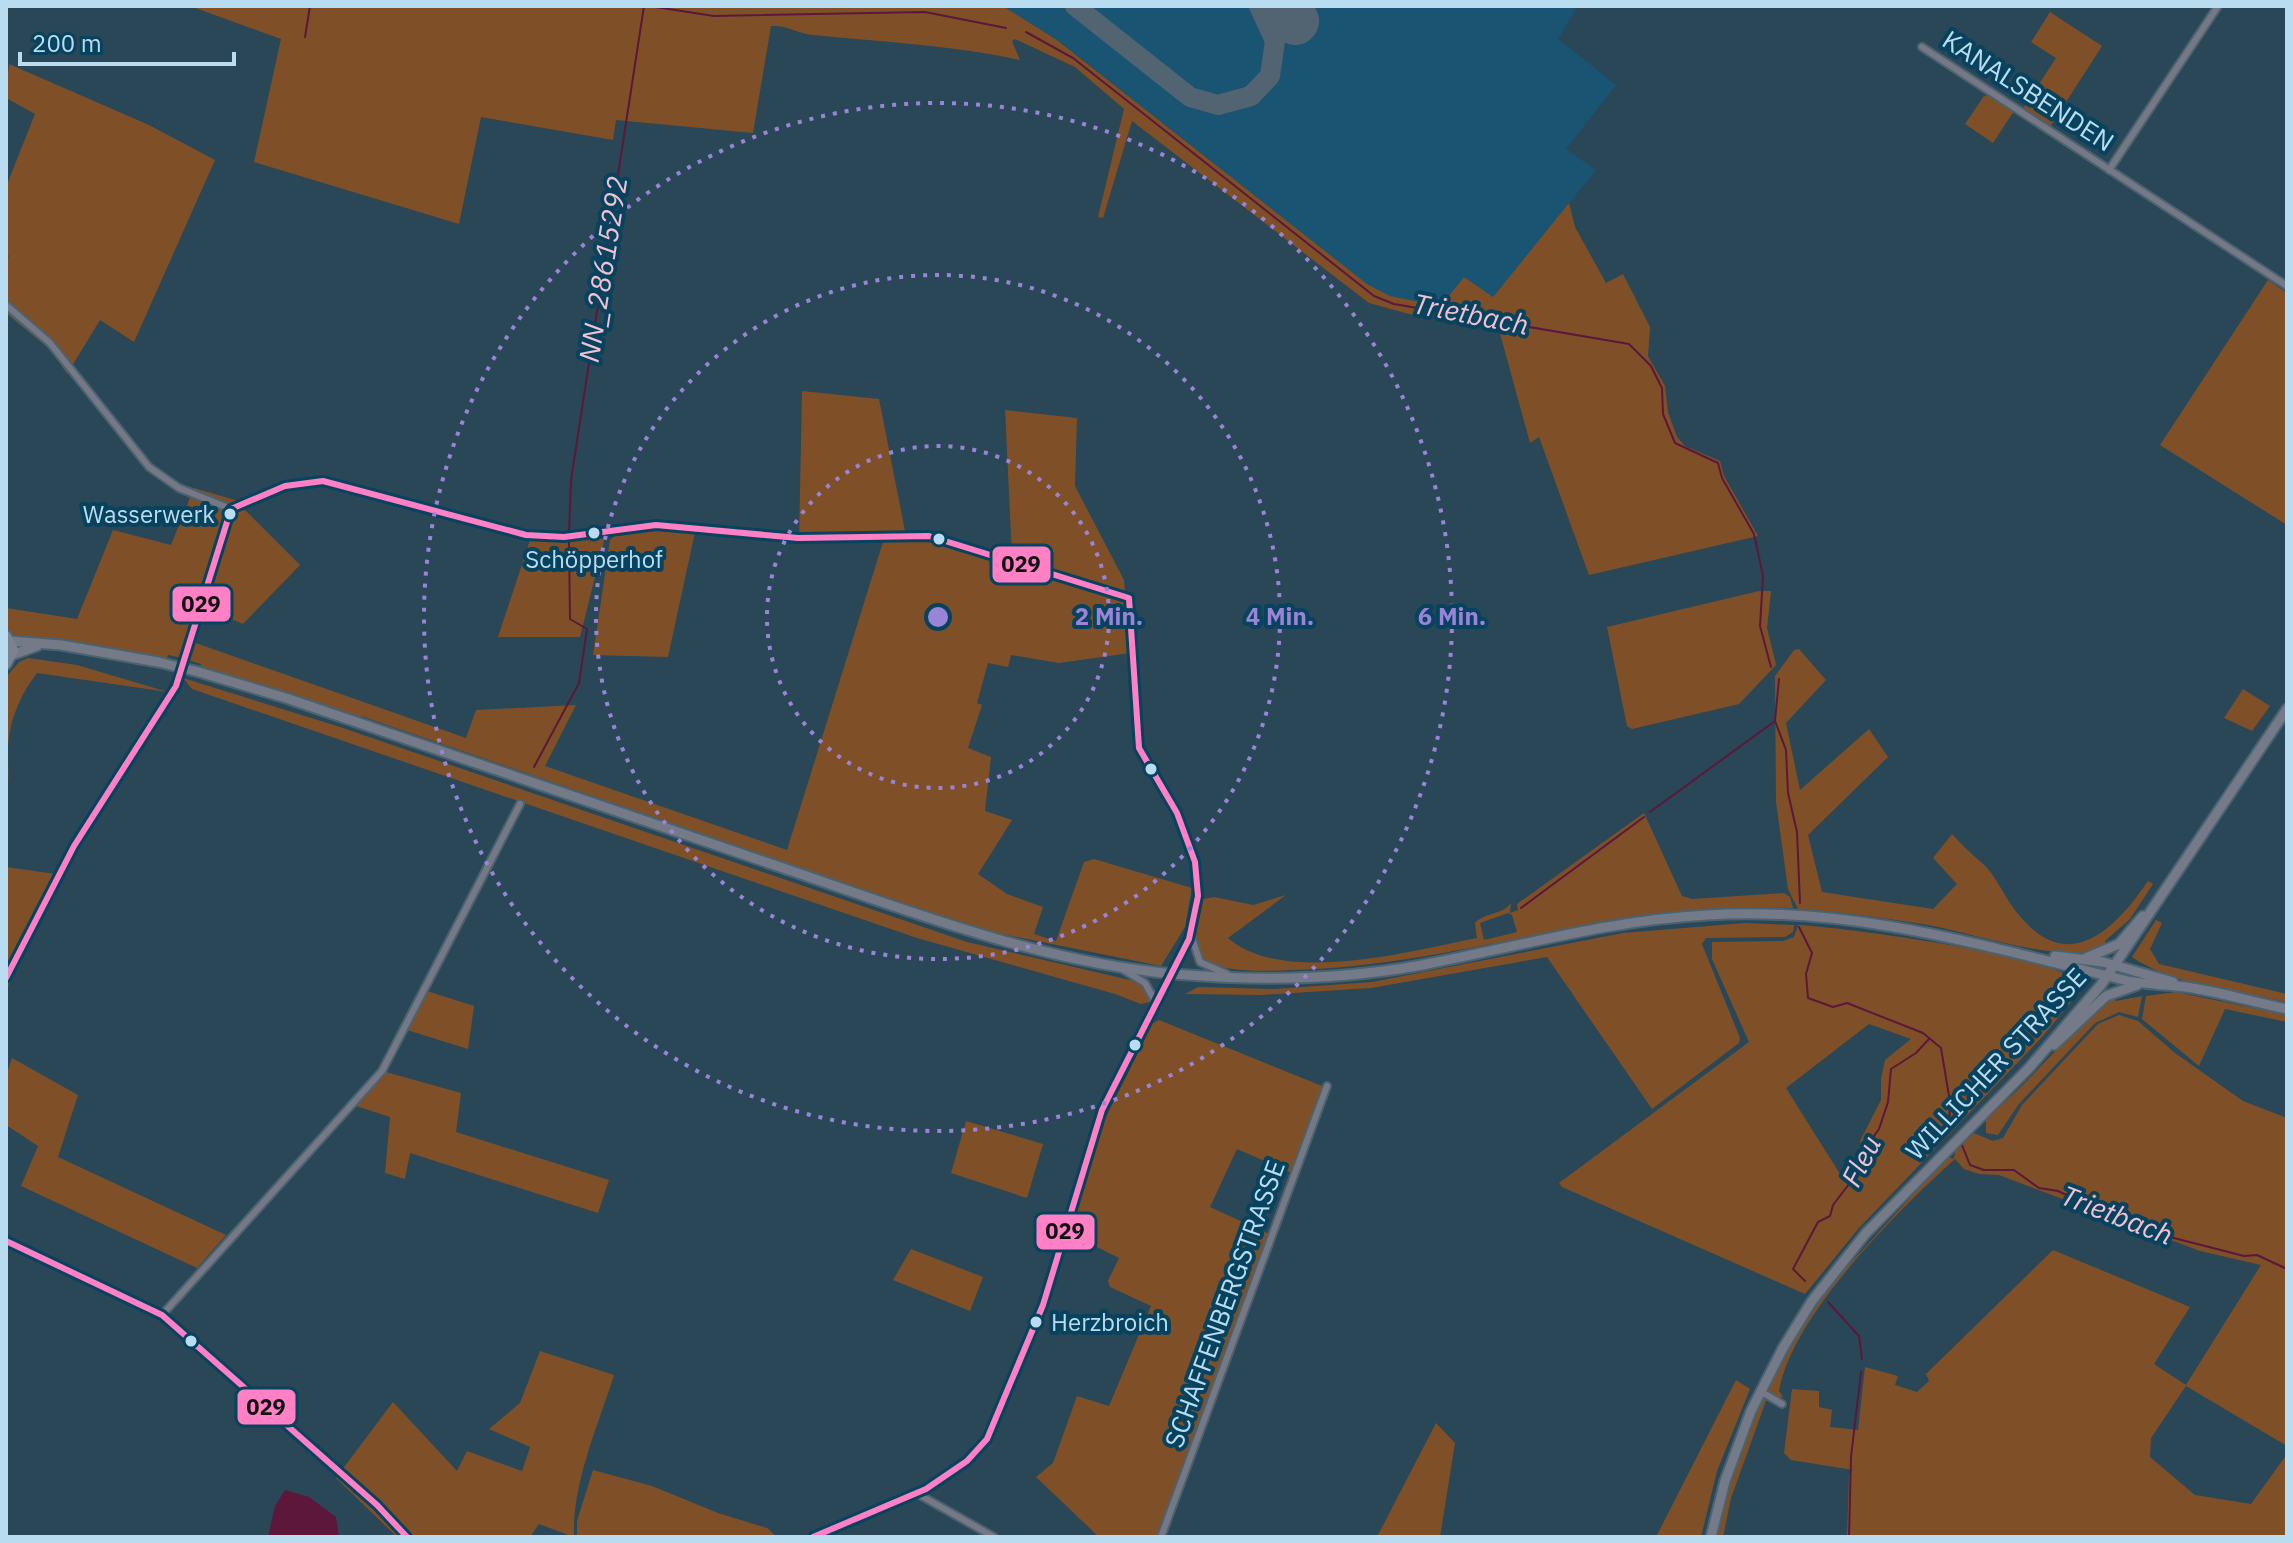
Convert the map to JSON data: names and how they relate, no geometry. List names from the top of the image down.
{
  "streets": {
    "main road": ["WILLICHER STRASSE"],
    "street": ["KANALSBENDEN", "SCHAFFENBERGSTRASSE"]
  },
  "water": ["NN_28615292", "Trietbach", "Fleu"],
  "places": ["Wasserwerk", "Schöpperhof", "Herzbroich"],
  "lines": ["transit line 029"],
  "scale_bar": "200 m",
  "rings": ["2 Min.", "4 Min.", "6 Min."]
}
